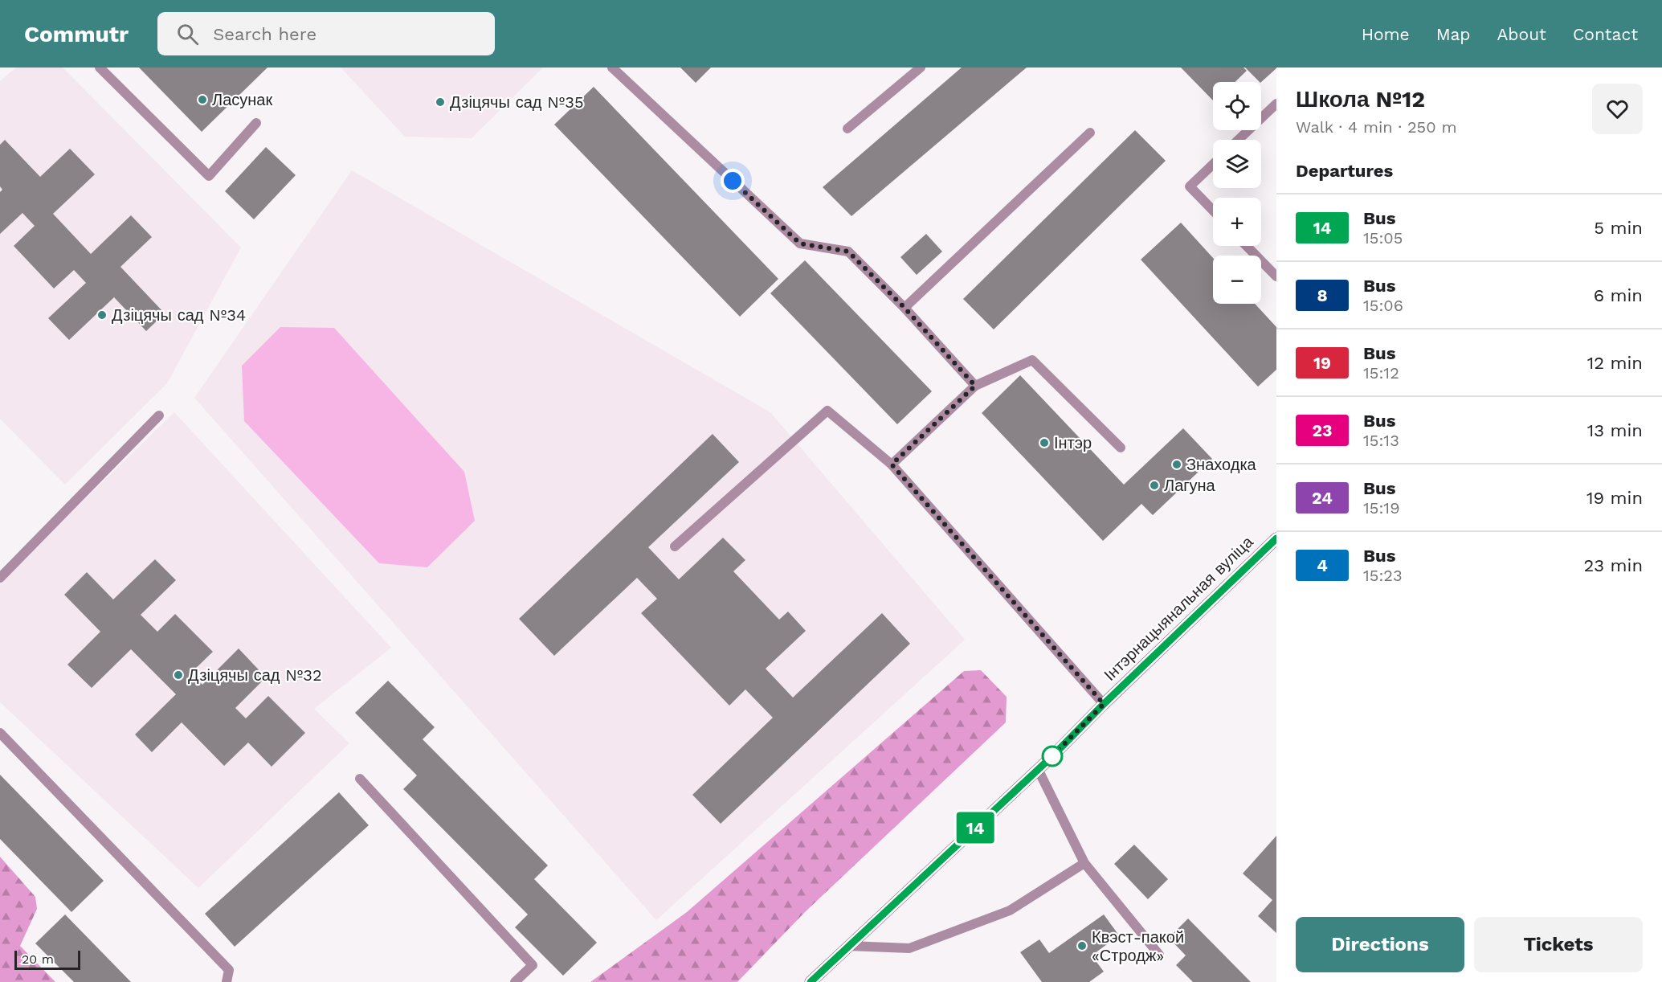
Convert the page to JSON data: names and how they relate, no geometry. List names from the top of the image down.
{
  "streets": {
    "main road": ["Інтэрнацыянальная вуліца"]
  },
  "places": [
    "Ласунак",
    "Дзіцячы сад №35",
    "Дзіцячы сад №34",
    "Інтэр",
    "Знаходка",
    "Лагуна",
    "Дзіцячы сад №32",
    "Квэст-пакой «Стродж»"
  ],
  "lines": ["bus line 14"],
  "scale_bar": "20 m",
  "page": {
    "header": "Commutr",
    "search": "Search here",
    "nav": [
      "Home",
      "Map",
      "About",
      "Contact"
    ],
    "on_map": "14",
    "heading": [
      ["Школа №12", "Walk · 4 min · 250 m"],
      "Departures"
    ],
    "map_buttons": ["+", "−"],
    "list": [
      {
        "mark": "14",
        "name": "Bus",
        "note": "15:05",
        "value": "5 min"
      },
      {
        "mark": "8",
        "name": "Bus",
        "note": "15:06",
        "value": "6 min"
      },
      {
        "mark": "19",
        "name": "Bus",
        "note": "15:12",
        "value": "12 min"
      },
      {
        "mark": "23",
        "name": "Bus",
        "note": "15:13",
        "value": "13 min"
      },
      {
        "mark": "24",
        "name": "Bus",
        "note": "15:19",
        "value": "19 min"
      },
      {
        "mark": "4",
        "name": "Bus",
        "note": "15:23",
        "value": "23 min"
      }
    ],
    "buttons": ["Directions", "Tickets"],
    "scale": "20 m"
  }
}
